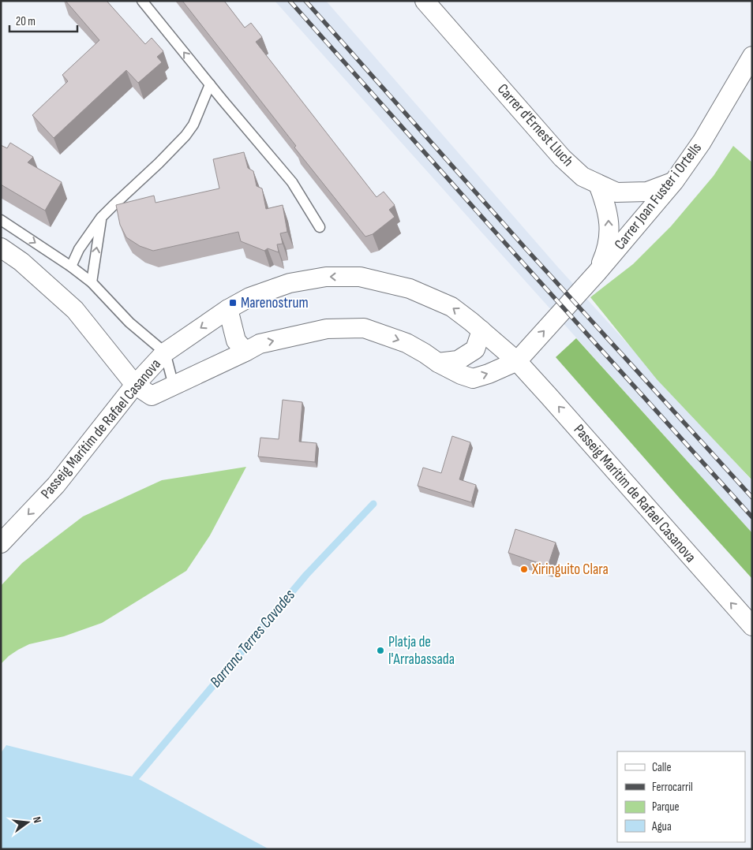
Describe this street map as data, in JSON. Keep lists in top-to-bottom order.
{
  "streets": {
    "street": ["Carrer d'Ernest Lluch", "Carrer Joan Fuster i Ortells", "Passeig Marítim de Rafael Casanova"]
  },
  "crossings": [
    ["Carrer d'Ernest Lluch", "Carrer Joan Fuster i Ortells"],
    ["Carrer Joan Fuster i Ortells", "Passeig Marítim de Rafael Casanova"]
  ],
  "water": ["Barranc Terres Cavades"],
  "places": {
    "transit": ["Marenostrum"],
    "other": ["Xiringuito Clara", "Platja de l'Arrabassada"]
  },
  "legend": [
    "Calle",
    "Ferrocarril",
    "Parque",
    "Agua"
  ],
  "scale_bar": "20 m",
  "north": "right"
}
